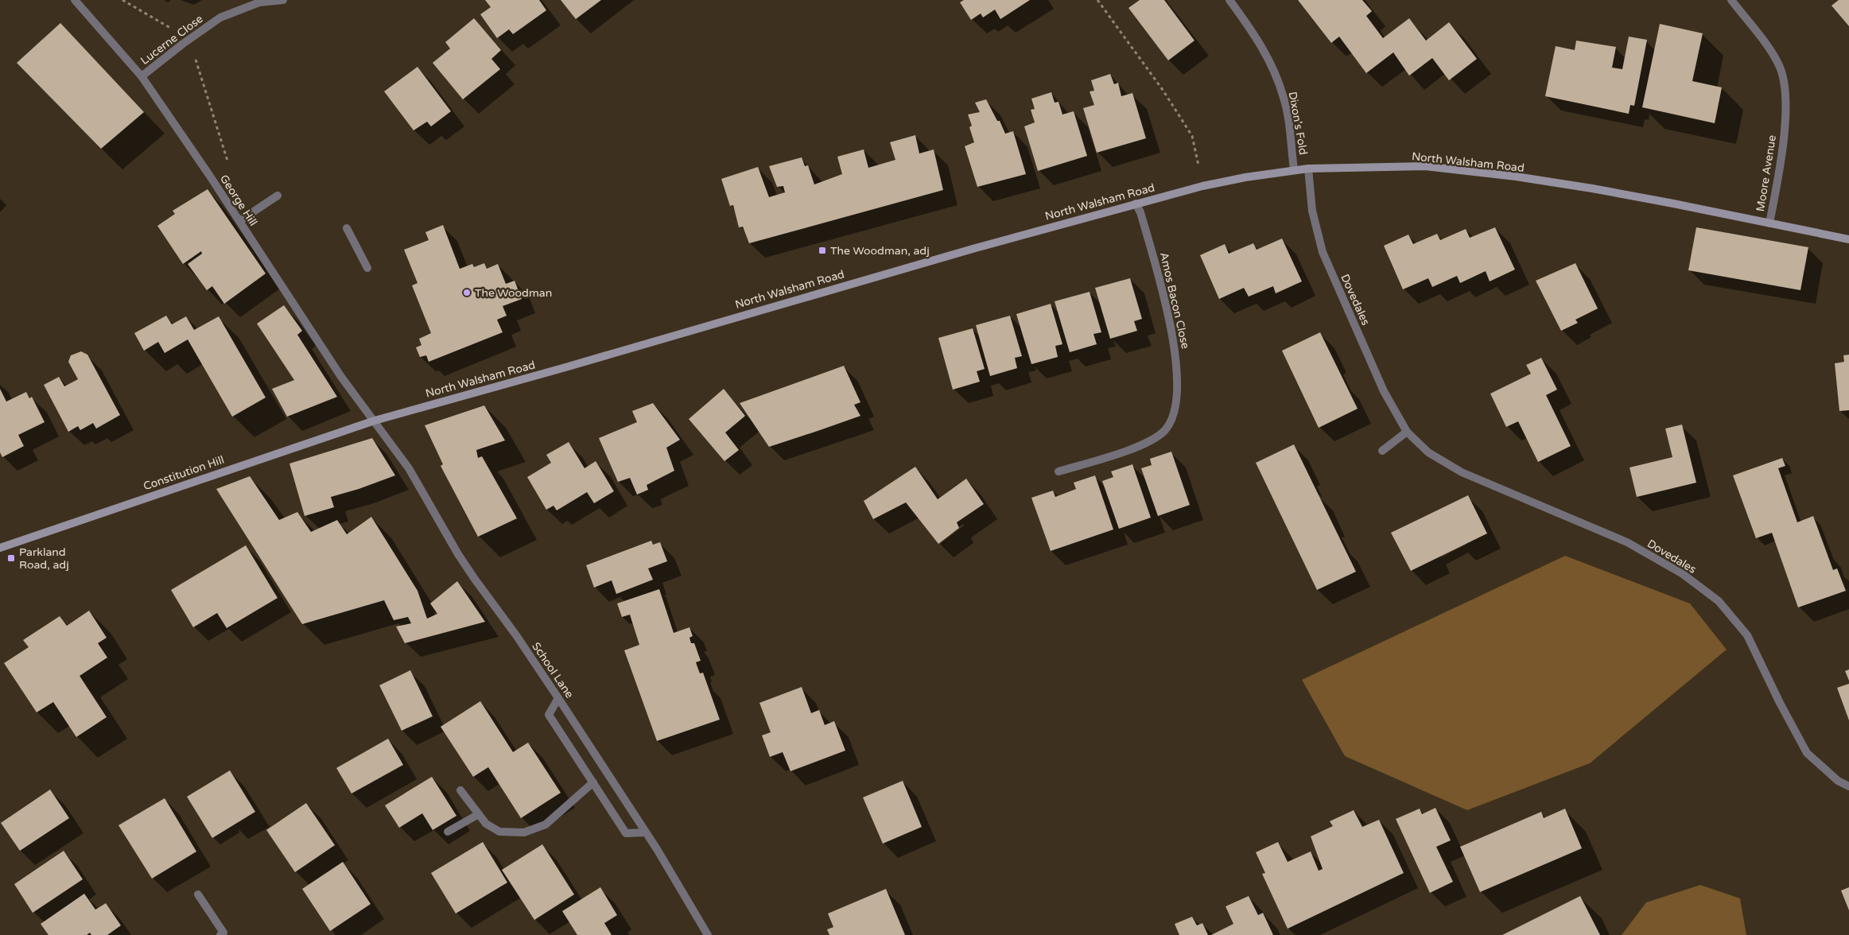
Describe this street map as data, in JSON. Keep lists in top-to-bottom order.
{
  "streets": {
    "main road": ["North Walsham Road", "Constitution Hill"],
    "street": [
      "Lucerne Close",
      "Dixon's Fold",
      "Moore Avenue",
      "George Hill",
      "Dovedales",
      "Amos Bacon Close",
      "School Lane"
    ]
  },
  "crossings": [
    ["Lucerne Close", "George Hill"],
    ["Dixon's Fold", "North Walsham Road"],
    ["North Walsham Road", "Moore Avenue"],
    ["North Walsham Road", "George Hill"],
    ["North Walsham Road", "Dovedales"],
    ["North Walsham Road", "Amos Bacon Close"],
    ["North Walsham Road", "Constitution Hill"],
    ["North Walsham Road", "School Lane"],
    ["George Hill", "Constitution Hill"],
    ["George Hill", "School Lane"],
    ["Constitution Hill", "School Lane"]
  ],
  "places": {
    "transit": ["The Woodman, adj", "Parkland Road, adj"],
    "other": ["The Woodman"]
  }
}
